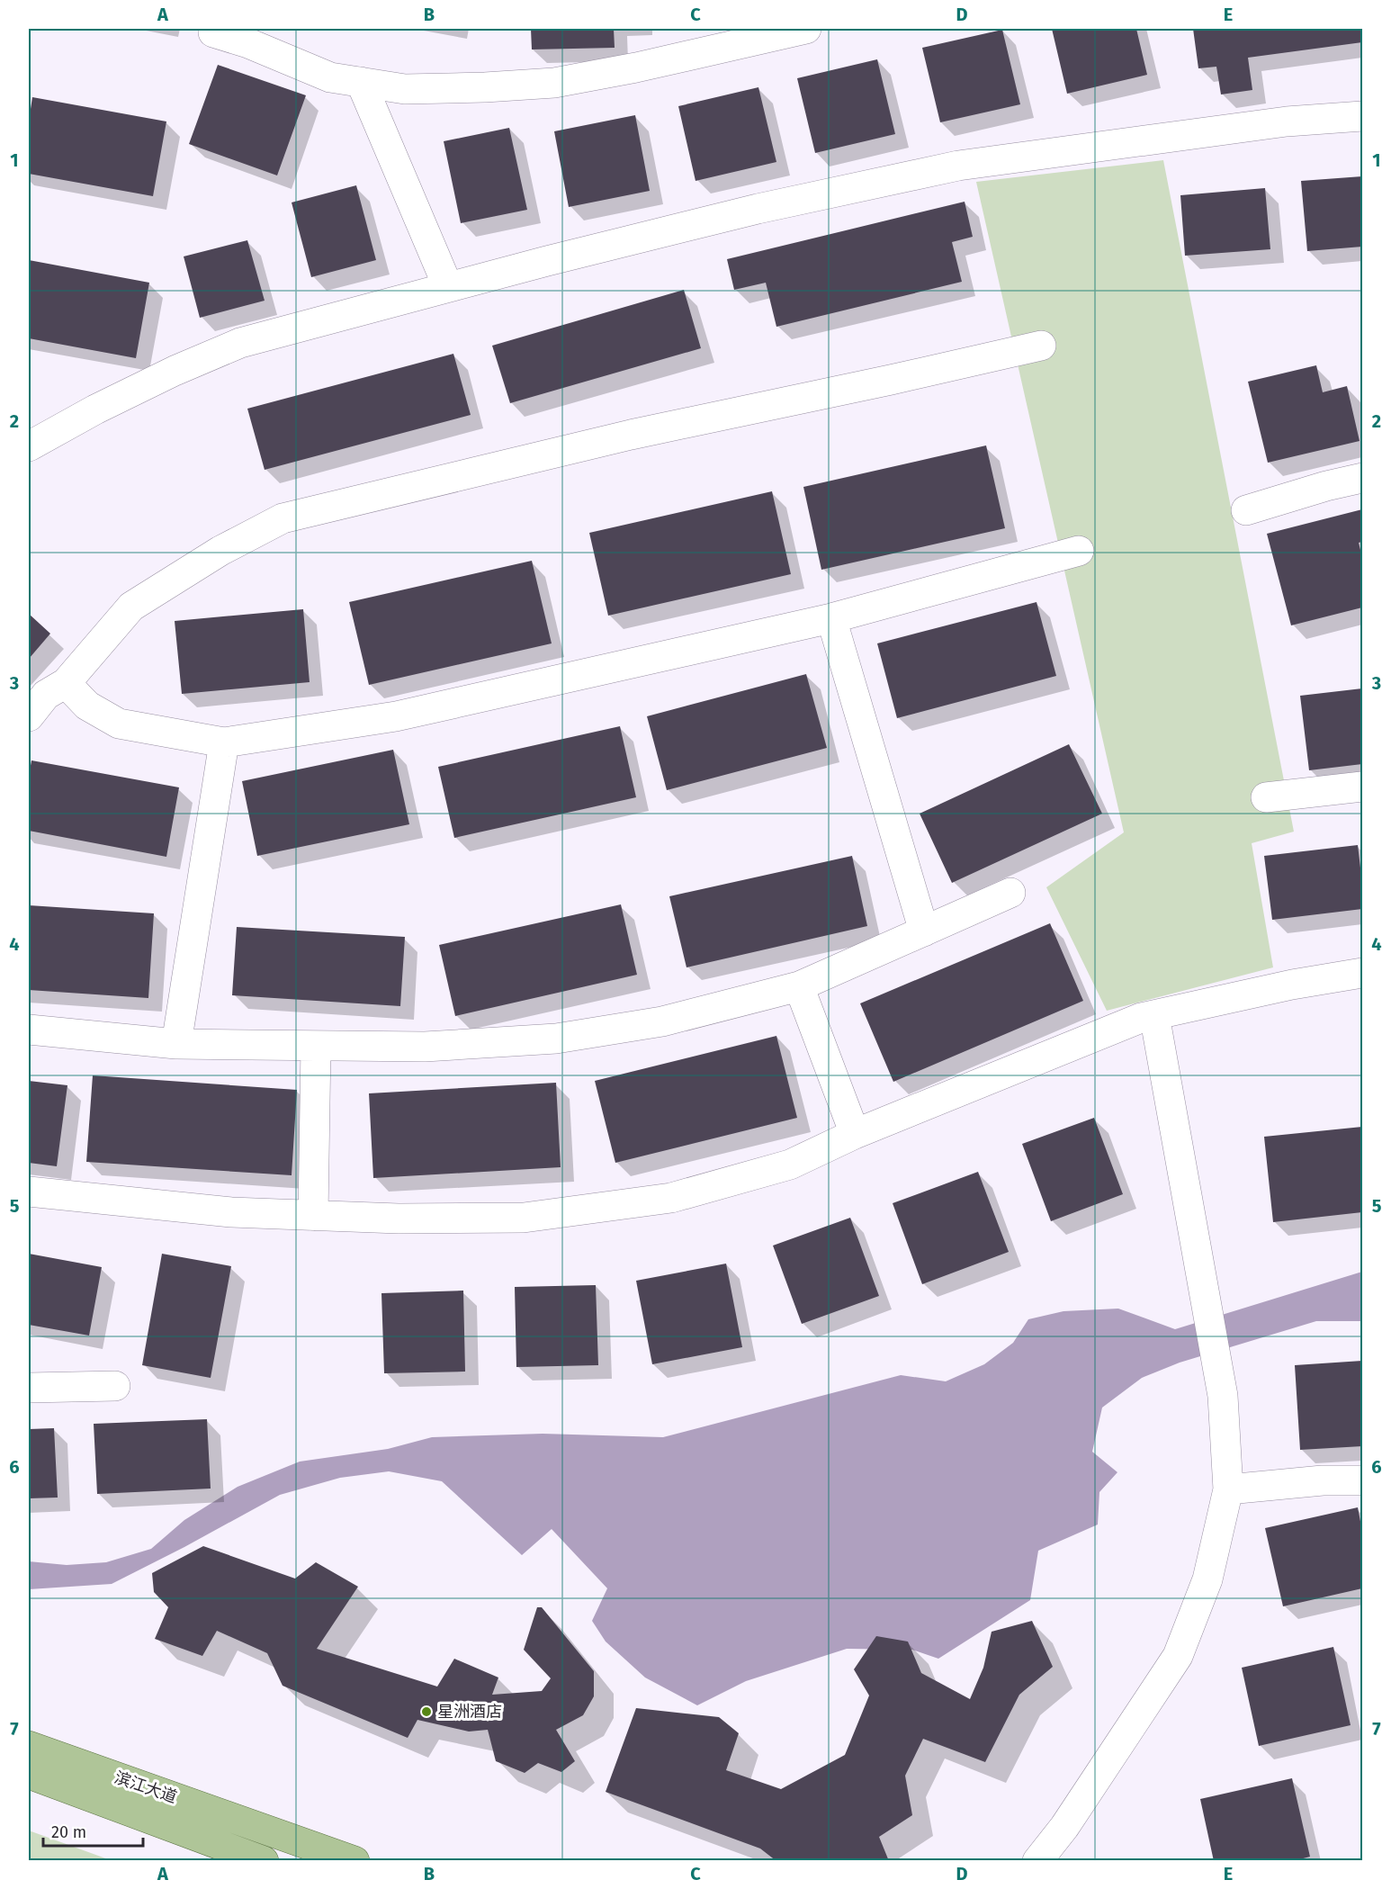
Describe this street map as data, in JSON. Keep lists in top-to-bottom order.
{
  "streets": {
    "main road": ["滨江大道"]
  },
  "places": ["星洲酒店"],
  "scale_bar": "20 m",
  "grid": {
    "columns": [
      "A",
      "B",
      "C",
      "D",
      "E"
    ],
    "rows": [
      "1",
      "2",
      "3",
      "4",
      "5",
      "6",
      "7"
    ]
  }
}
